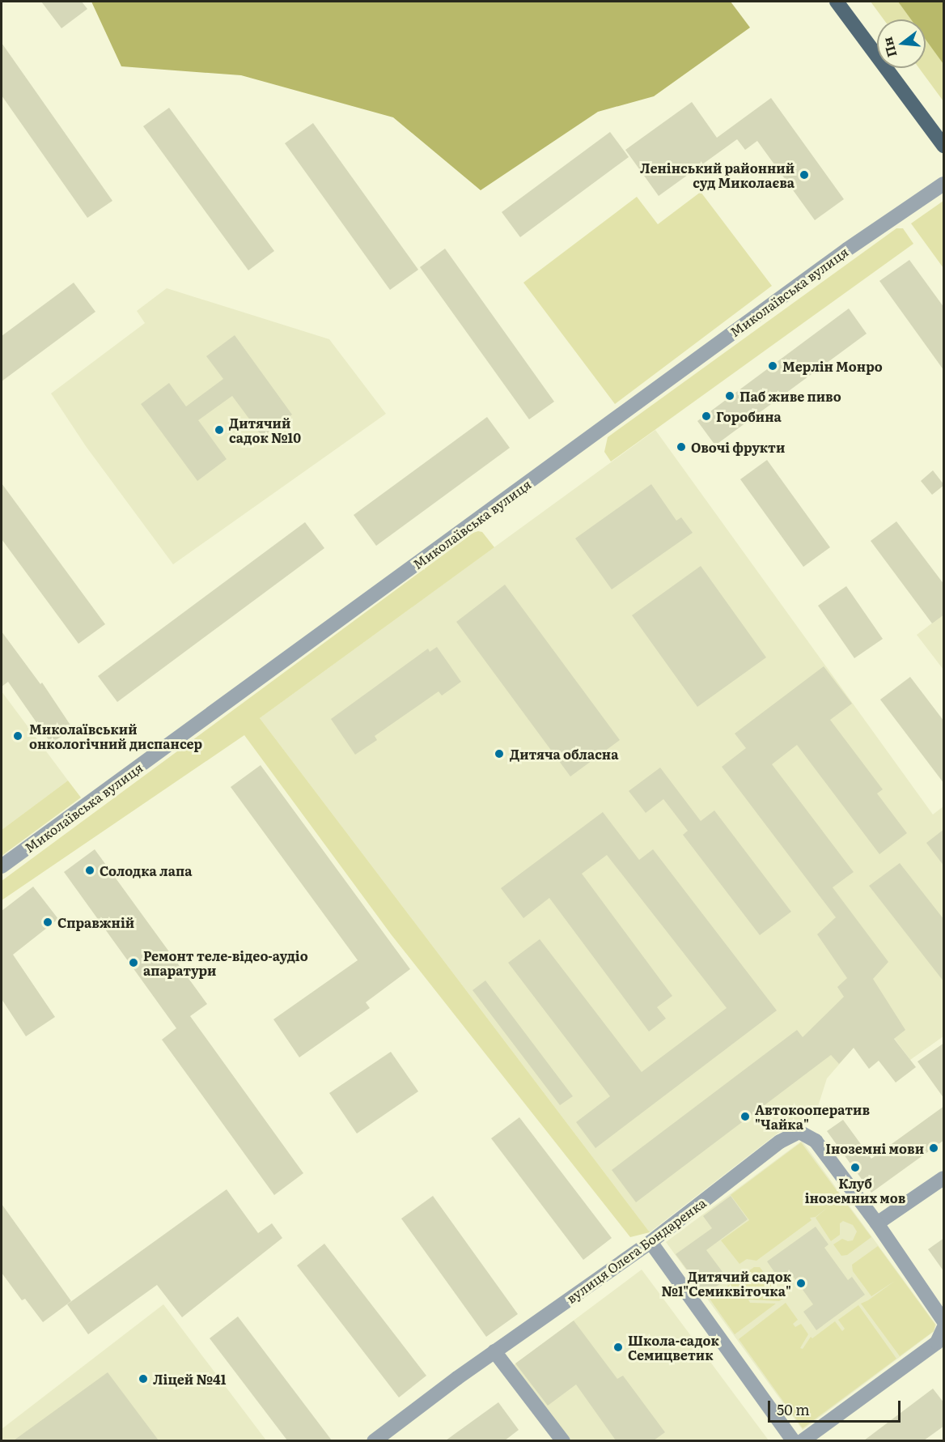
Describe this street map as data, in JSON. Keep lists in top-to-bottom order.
{
  "streets": {
    "street": ["Миколаївська вулиця", "вулиця Олега Бондаренка"]
  },
  "places": [
    "Ленінський районний суд Миколаєва",
    "Мерлін Монро",
    "Паб живе пиво",
    "Горобина",
    "Дитячий садок №10",
    "Овочі фрукти",
    "Миколаївський онкологічний диспансер",
    "Дитяча обласна",
    "Солодка лапа",
    "Справжній",
    "Ремонт теле-відео-аудіо апаратури",
    "Автокооператив \"Чайка\"",
    "Іноземні мови",
    "Клуб іноземних мов",
    "Дитячий садок №1\"Семиквіточка\"",
    "Школа-садок Семицветик",
    "Ліцей №41"
  ],
  "scale_bar": "50 m",
  "north": "left"
}
